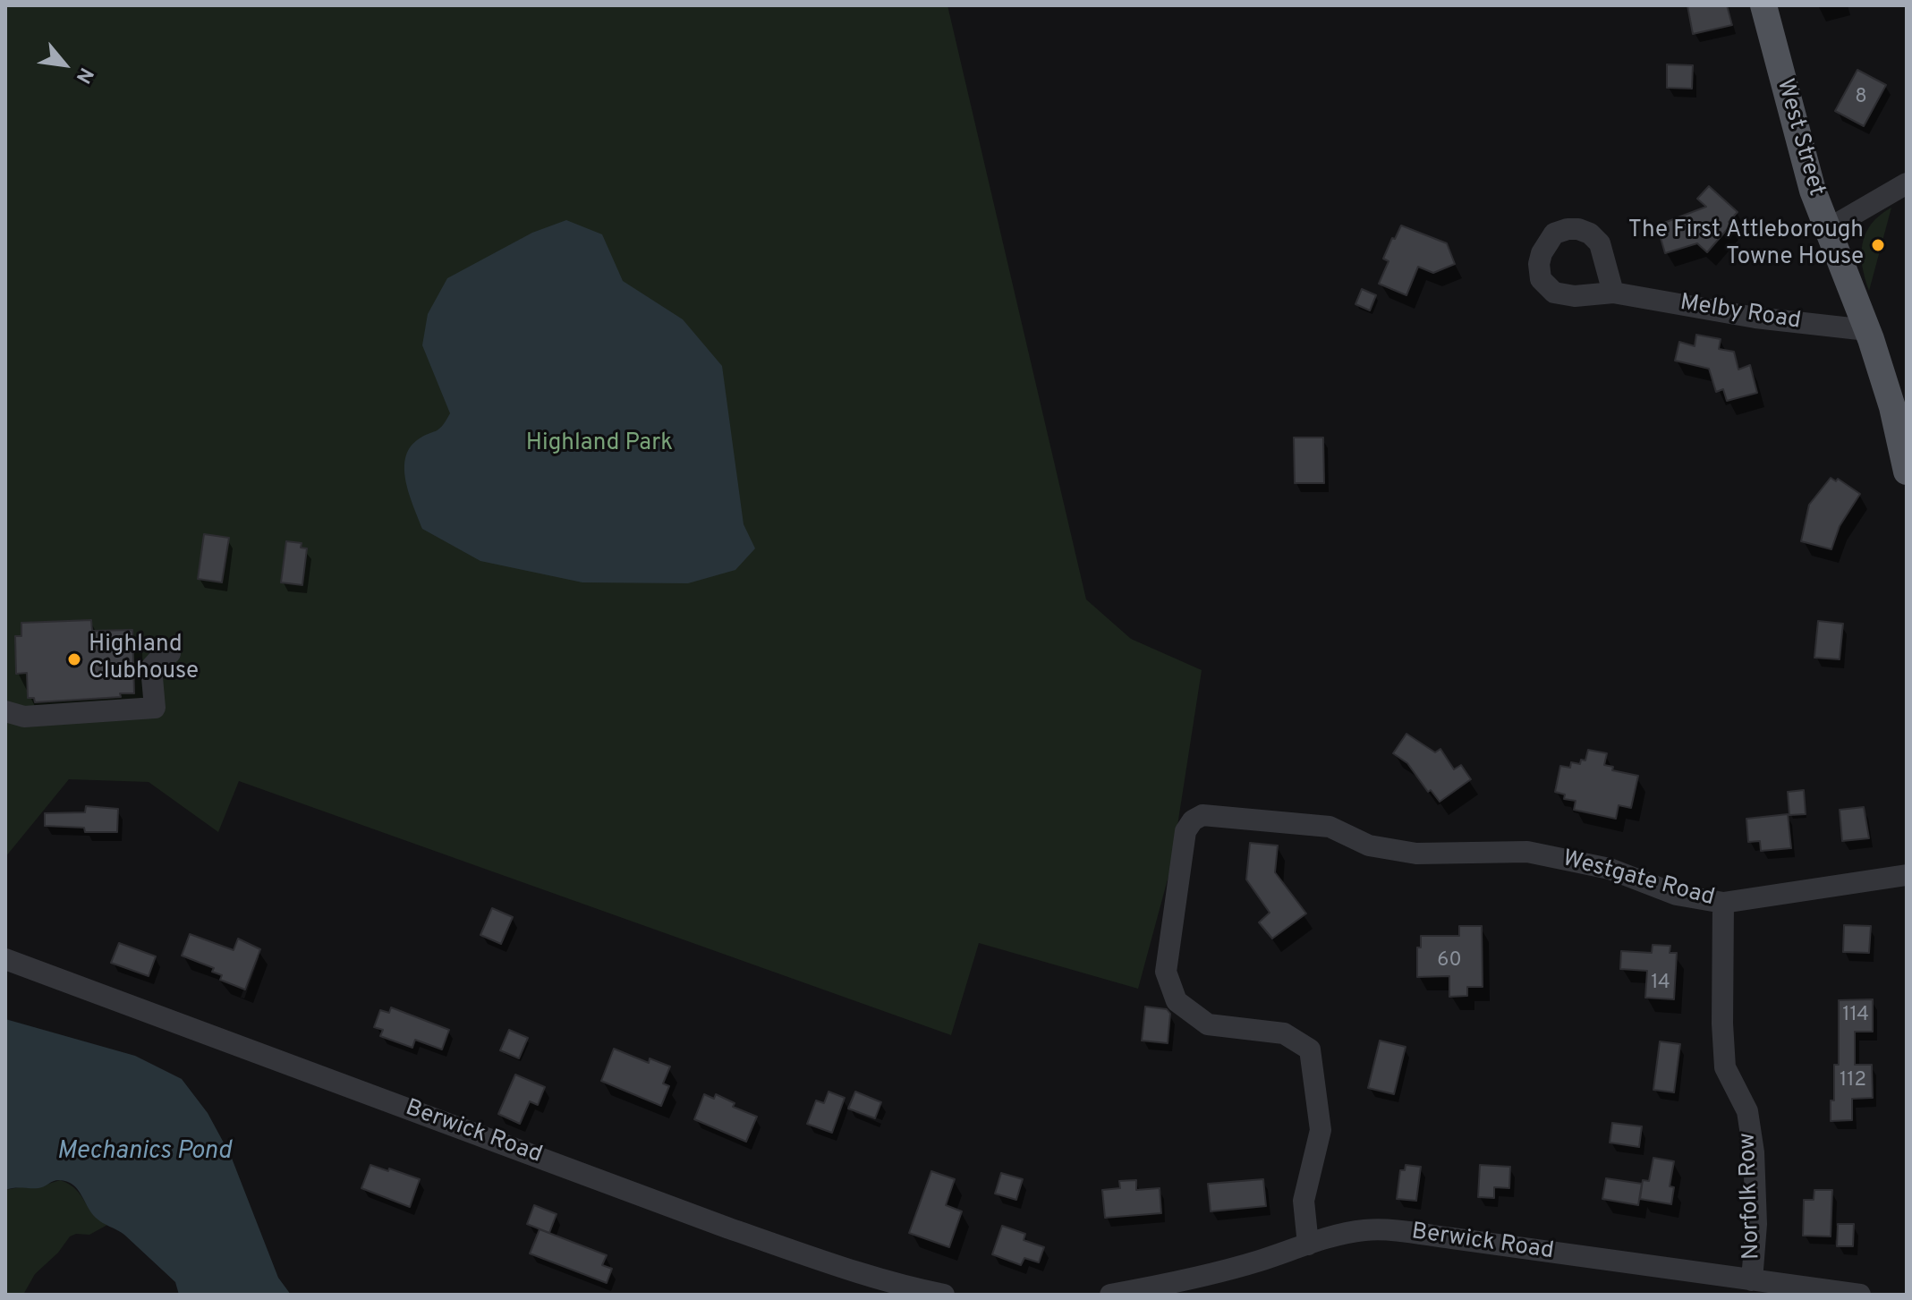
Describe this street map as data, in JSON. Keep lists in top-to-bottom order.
{
  "streets": {
    "main road": ["West Street"],
    "street": [
      "Melby Road",
      "Westgate Road",
      "Berwick Road",
      "Norfolk Row"
    ]
  },
  "crossings": [
    ["West Street", "Melby Road"],
    ["Westgate Road", "Berwick Road"],
    ["Westgate Road", "Norfolk Row"],
    ["Berwick Road", "Norfolk Row"]
  ],
  "water": ["Mechanics Pond"],
  "parks": ["Highland Park"],
  "places": ["The First Attleborough Towne House", "Highland Clubhouse"],
  "house_numbers": [
    "8",
    "60",
    "14",
    "114",
    "112"
  ],
  "north": "bottom right"
}
